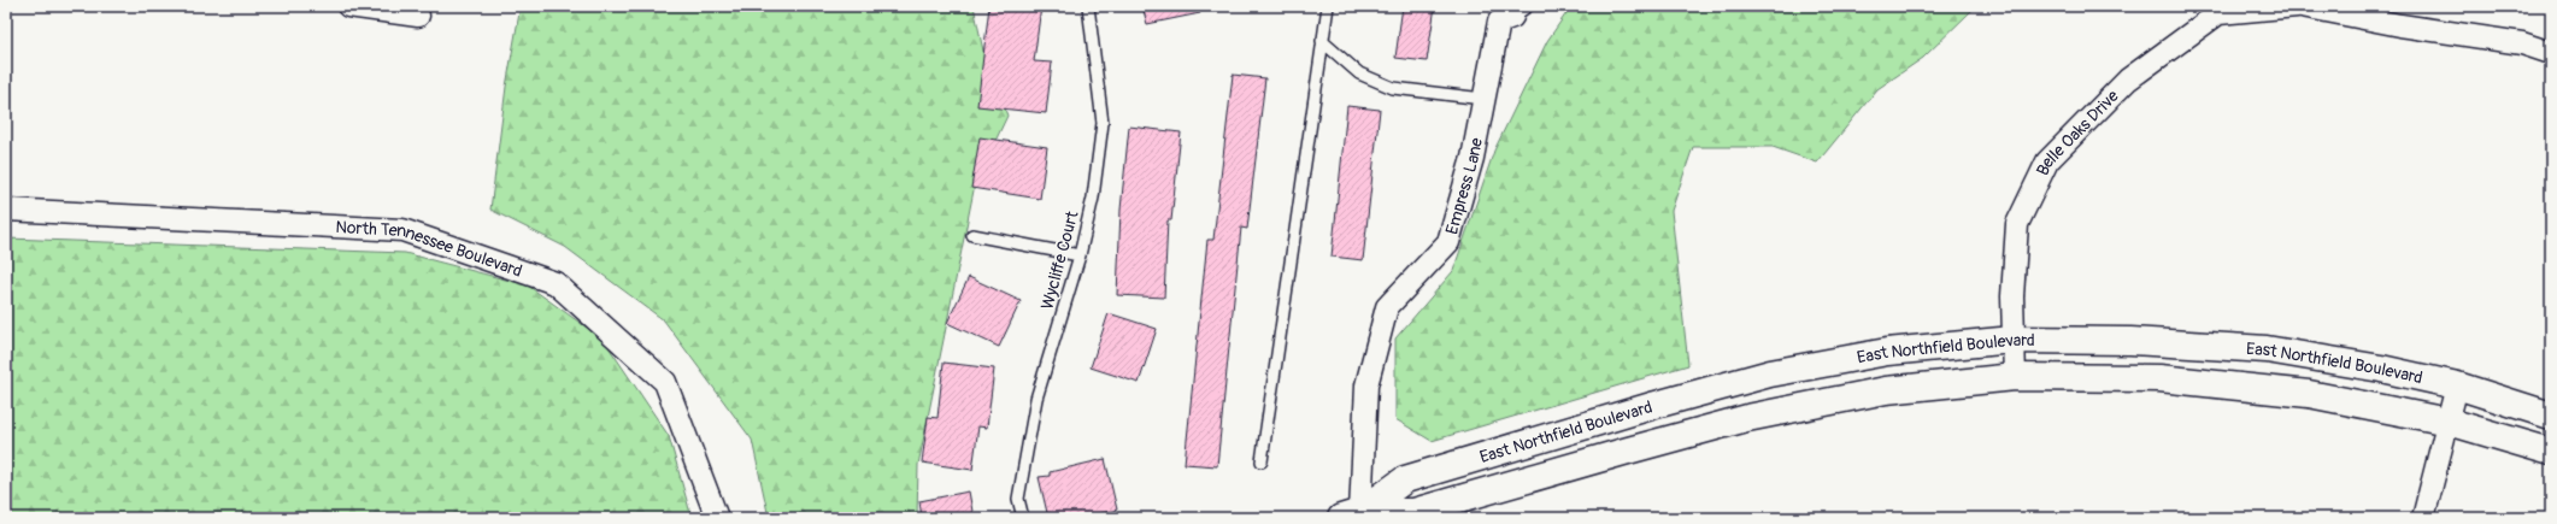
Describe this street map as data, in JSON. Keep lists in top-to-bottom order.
{
  "streets": {
    "main road": ["East Northfield Boulevard"],
    "street": ["Belle Oaks Drive", "Empress Lane", "North Tennessee Boulevard"],
    "lane": ["Wycliffe Court"]
  },
  "crossings": [
    ["Belle Oaks Drive", "East Northfield Boulevard"],
    ["Empress Lane", "East Northfield Boulevard"]
  ]
}
